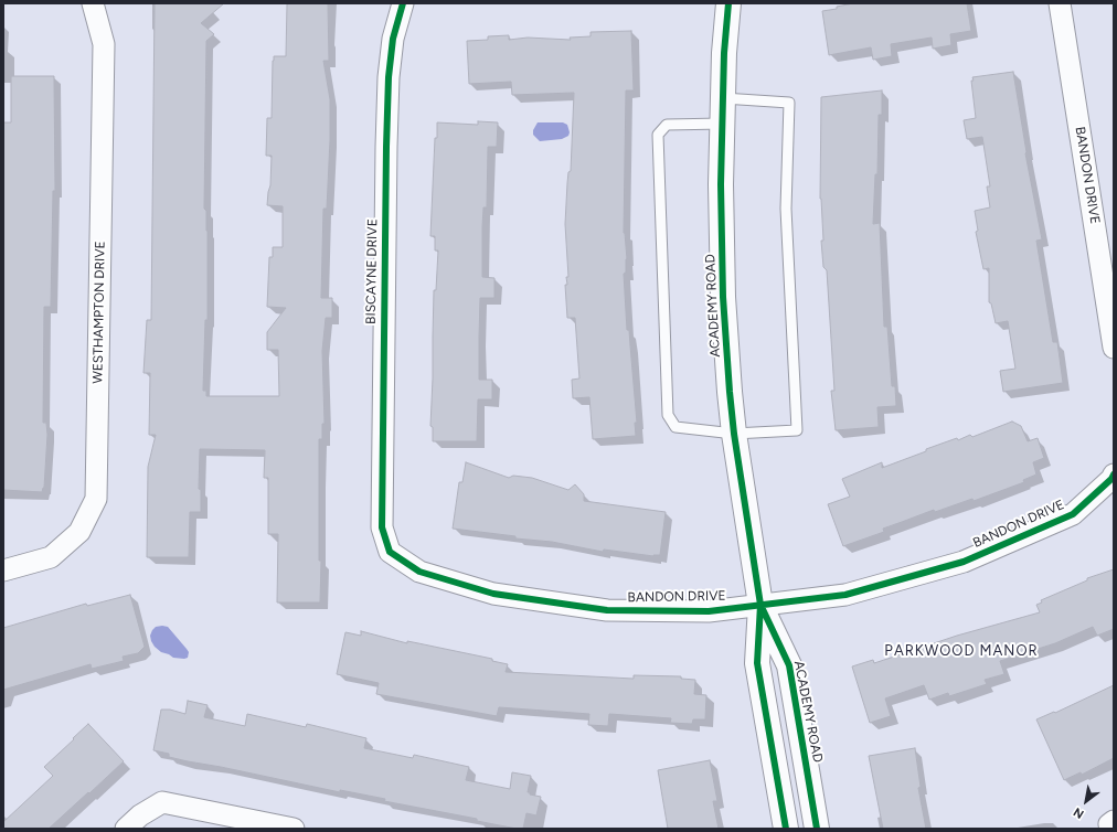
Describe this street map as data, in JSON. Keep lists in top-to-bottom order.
{
  "streets": {
    "main road": ["ACADEMY ROAD"],
    "street": ["BANDON DRIVE", "BISCAYNE DRIVE", "WESTHAMPTON DRIVE"]
  },
  "crossings": [
    ["BANDON DRIVE", "BISCAYNE DRIVE"],
    ["BANDON DRIVE", "ACADEMY ROAD"]
  ],
  "districts": ["PARKWOOD MANOR"],
  "north": "bottom left"
}
